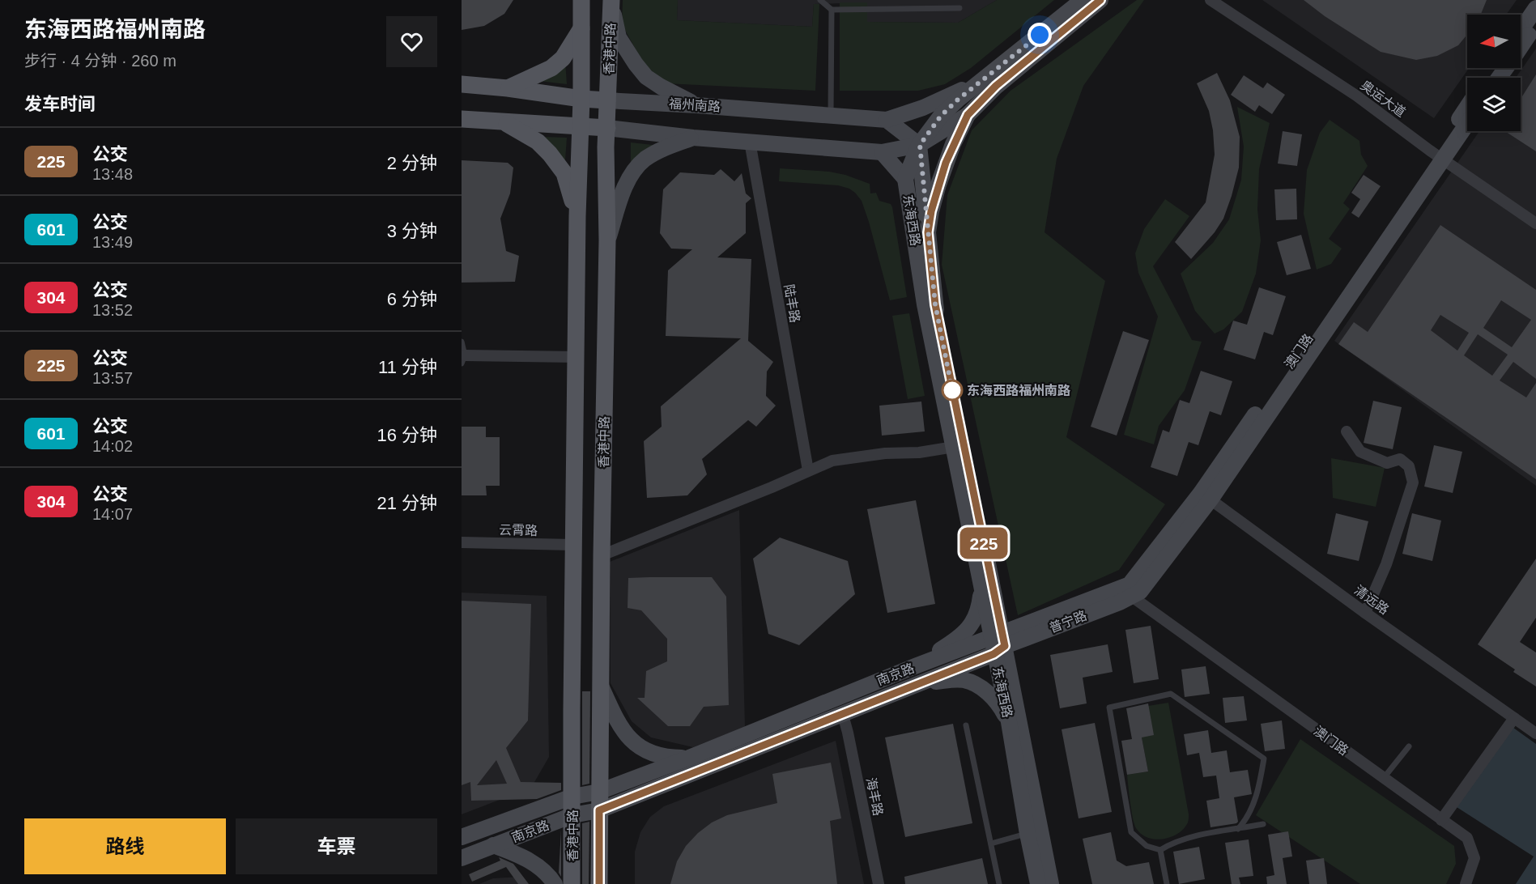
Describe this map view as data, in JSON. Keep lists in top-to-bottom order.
{
  "streets": {
    "main road": [
      "香港中路",
      "福州南路",
      "东海西路",
      "澳门路",
      "普宁路",
      "南京路"
    ],
    "street": [
      "奥运大道",
      "陆丰路",
      "云霄路",
      "清远路",
      "海丰路"
    ]
  },
  "crossings": [
    ["香港中路", "福州南路"],
    ["香港中路", "云霄路"],
    ["香港中路", "南京路"],
    ["奥运大道", "澳门路"],
    ["东海西路", "普宁路"],
    ["东海西路", "南京路"],
    ["澳门路", "清远路"],
    ["澳门路", "普宁路"],
    ["普宁路", "南京路"],
    ["南京路", "海丰路"]
  ],
  "places": ["东海西路福州南路"],
  "lines": ["bus line 225"],
  "north": "left",
  "page": {
    "heading": [
      ["东海西路福州南路", "步行 · 4 分钟 · 260 m"],
      "发车时间"
    ],
    "on_map": "225",
    "list": [
      {
        "mark": "225",
        "name": "公交",
        "note": "13:48",
        "value": "2 分钟"
      },
      {
        "mark": "601",
        "name": "公交",
        "note": "13:49",
        "value": "3 分钟"
      },
      {
        "mark": "304",
        "name": "公交",
        "note": "13:52",
        "value": "6 分钟"
      },
      {
        "mark": "225",
        "name": "公交",
        "note": "13:57",
        "value": "11 分钟"
      },
      {
        "mark": "601",
        "name": "公交",
        "note": "14:02",
        "value": "16 分钟"
      },
      {
        "mark": "304",
        "name": "公交",
        "note": "14:07",
        "value": "21 分钟"
      }
    ],
    "buttons": ["路线", "车票"]
  }
}
